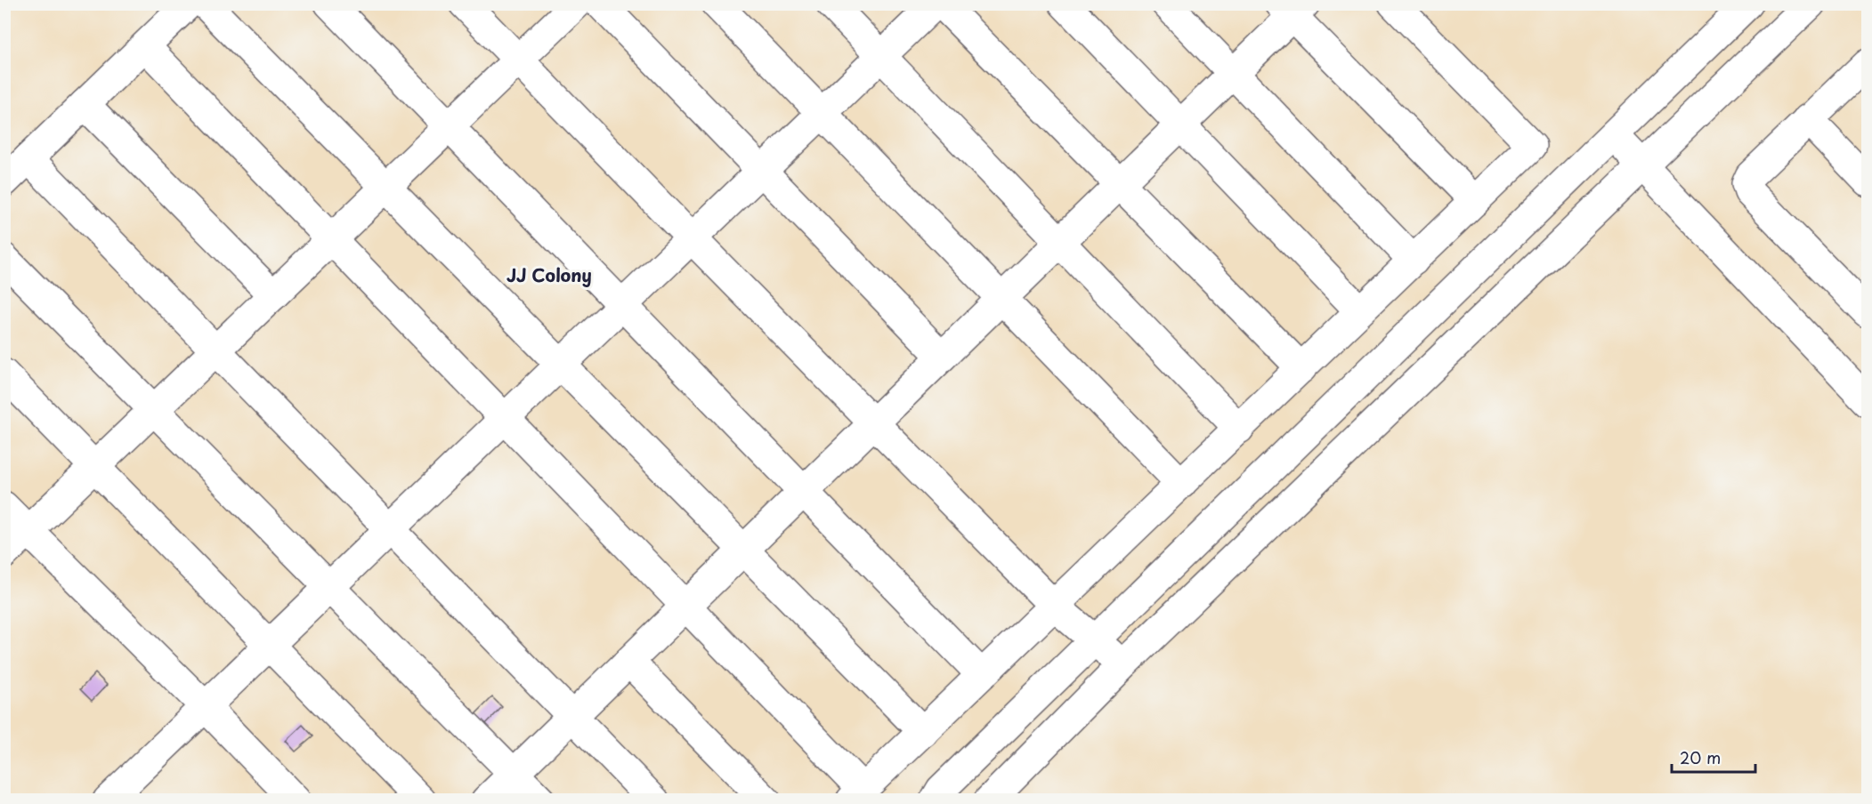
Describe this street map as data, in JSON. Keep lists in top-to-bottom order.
{
  "districts": ["JJ Colony"],
  "scale_bar": "20 m"
}
